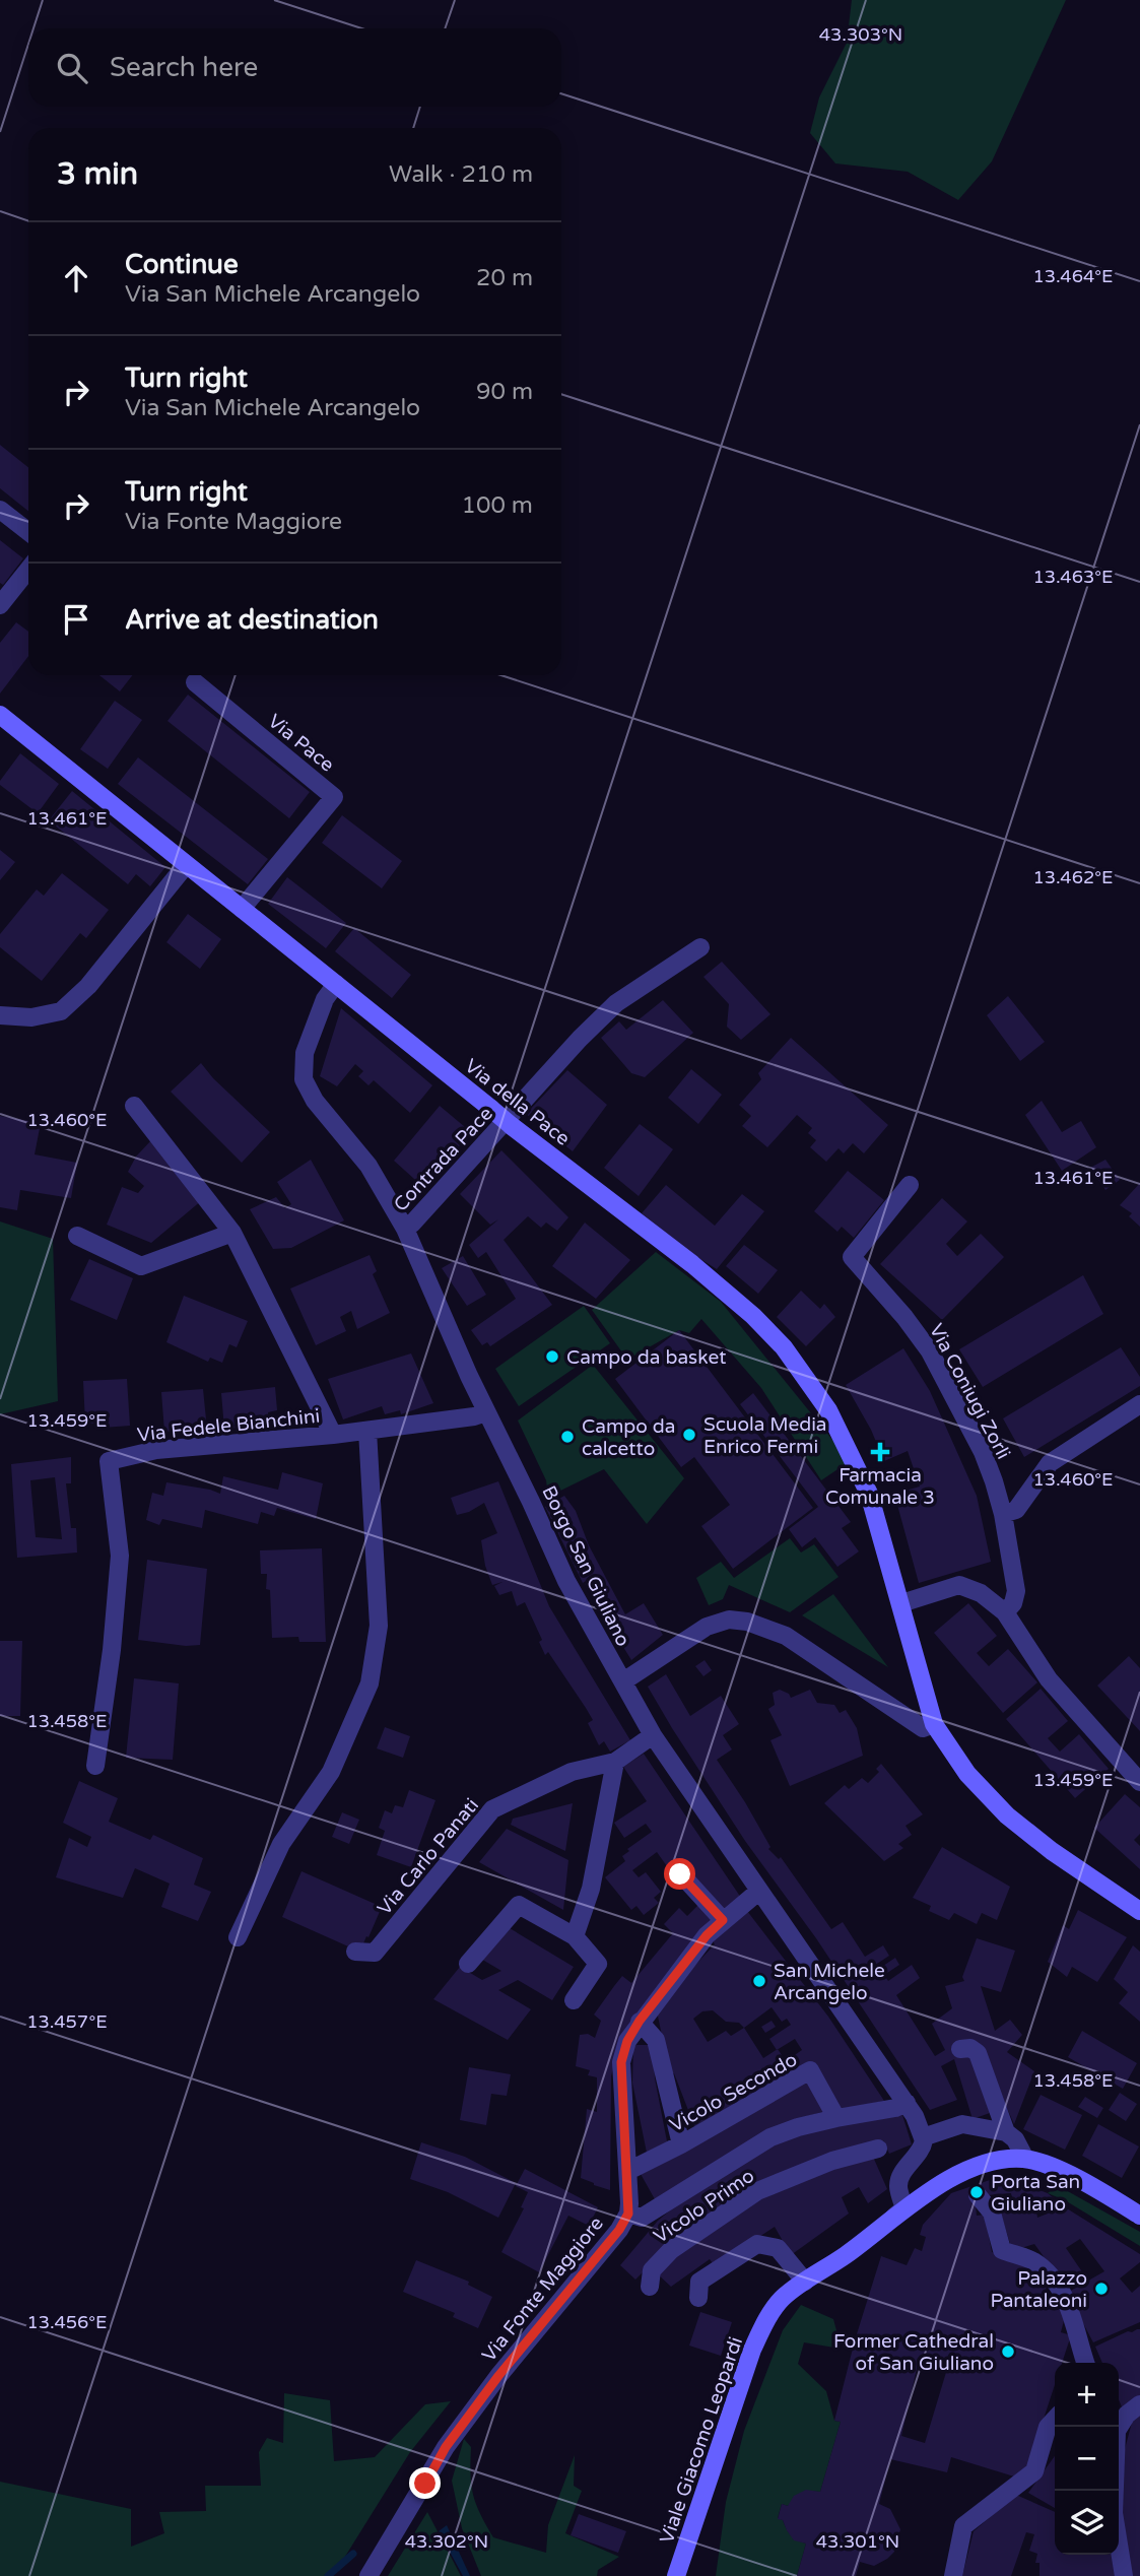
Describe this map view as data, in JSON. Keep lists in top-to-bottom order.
{
  "streets": {
    "main road": ["Via della Pace", "Viale Giacomo Leopardi"],
    "street": [
      "Via Pace",
      "Contrada Pace",
      "Via Coniugi Zorli",
      "Via Fedele Bianchini",
      "Borgo San Giuliano",
      "Via Carlo Panati",
      "Vicolo Secondo",
      "Vicolo Primo",
      "Via Fonte Maggiore"
    ]
  },
  "crossings": [
    ["Via Pace", "Via della Pace"],
    ["Via della Pace", "Borgo San Giuliano"],
    ["Contrada Pace", "Borgo San Giuliano"],
    ["Via Fedele Bianchini", "Borgo San Giuliano"],
    ["Borgo San Giuliano", "Via Carlo Panati"],
    ["Borgo San Giuliano", "Via Fonte Maggiore"],
    ["Vicolo Secondo", "Via Fonte Maggiore"]
  ],
  "places": {
    "other": [
      "Campo da basket",
      "Scuola Media Enrico Fermi",
      "Campo da calcetto",
      "San Michele Arcangelo",
      "Porta San Giuliano",
      "Palazzo Pantaleoni",
      "Former Cathedral of San Giuliano"
    ],
    "health": ["Farmacia Comunale 3"]
  },
  "page": {
    "search": "Search here",
    "heading": ["3 min", "Walk · 210 m"],
    "list": [
      ["Continue", "Via San Michele Arcangelo", "20 m"],
      ["Turn right", "Via San Michele Arcangelo", "90 m"],
      ["Turn right", "Via Fonte Maggiore", "100 m"],
      "Arrive at destination"
    ],
    "map_buttons": ["+", "−"]
  },
  "coordinates": [
    "43.303°N",
    "13.464°E",
    "13.463°E",
    "13.461°E",
    "13.462°E",
    "13.460°E",
    "13.459°E",
    "13.458°E",
    "13.457°E",
    "13.456°E",
    "43.302°N",
    "43.301°N"
  ]
}
